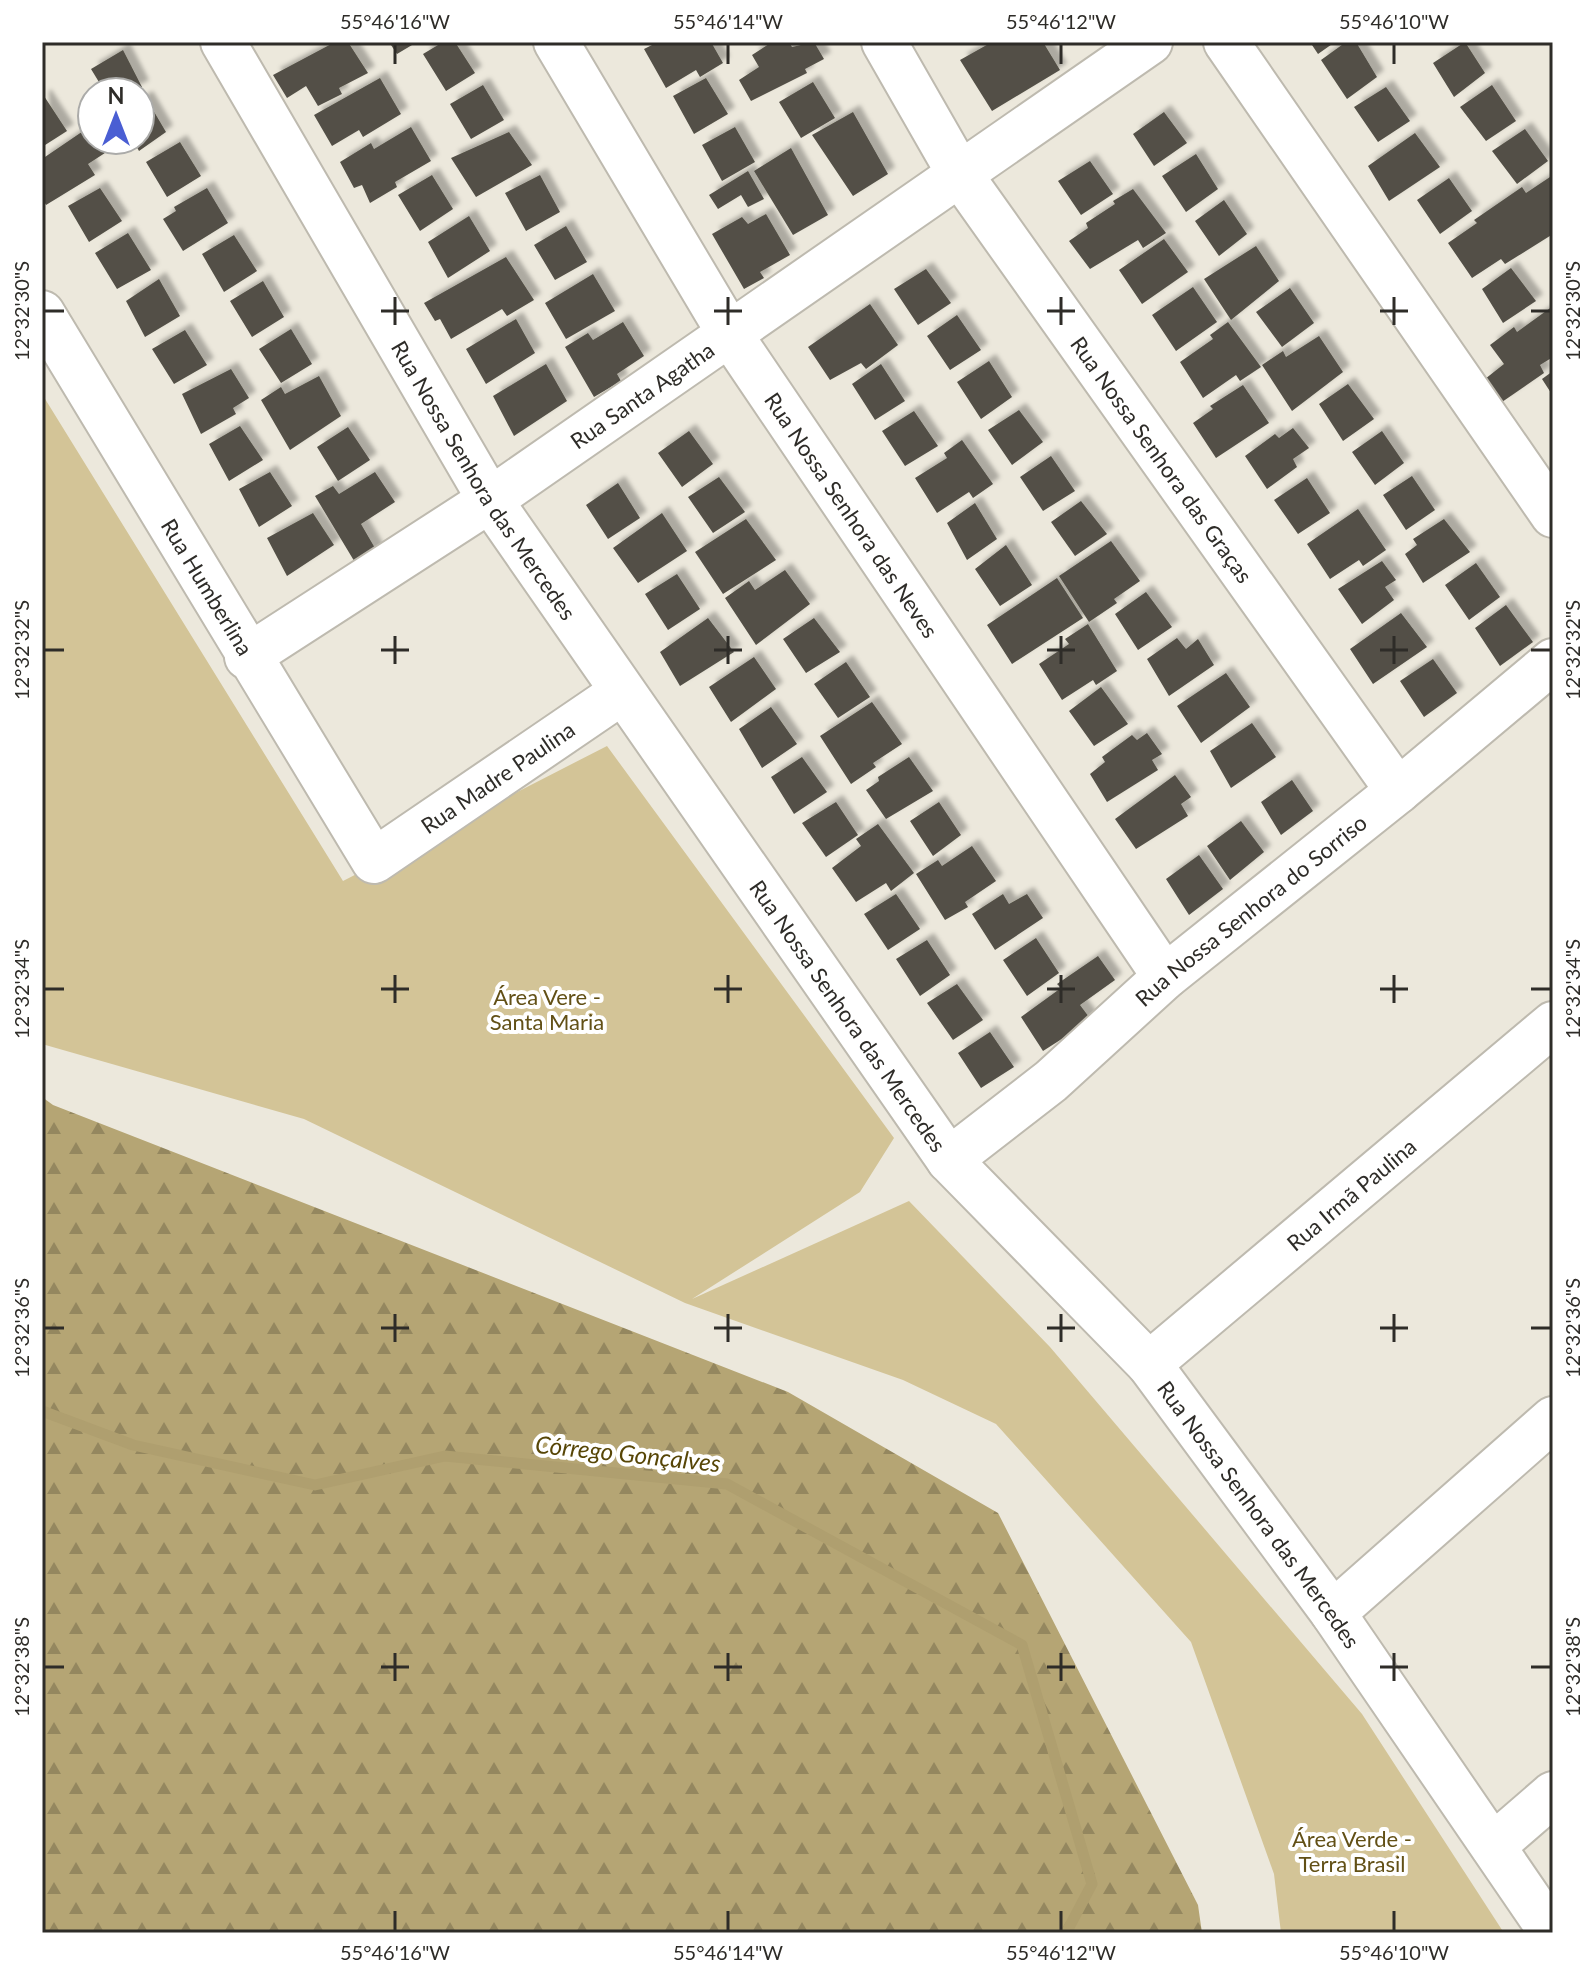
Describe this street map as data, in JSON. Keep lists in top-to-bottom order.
{
  "streets": {
    "street": [
      "Rua Santa Agatha",
      "Rua Nossa Senhora das Graças",
      "Rua Nossa Senhora das Mercedes",
      "Rua Nossa Senhora das Neves",
      "Rua Humberlina",
      "Rua Madre Paulina",
      "Rua Nossa Senhora do Sorriso",
      "Rua Irmã Paulina"
    ]
  },
  "crossings": [
    ["Rua Santa Agatha", "Rua Nossa Senhora das Graças"],
    ["Rua Santa Agatha", "Rua Nossa Senhora das Mercedes"],
    ["Rua Santa Agatha", "Rua Nossa Senhora das Neves"],
    ["Rua Santa Agatha", "Rua Humberlina"],
    ["Rua Nossa Senhora das Graças", "Rua Nossa Senhora do Sorriso"],
    ["Rua Nossa Senhora das Mercedes", "Rua Madre Paulina"],
    ["Rua Nossa Senhora das Mercedes", "Rua Nossa Senhora do Sorriso"],
    ["Rua Nossa Senhora das Mercedes", "Rua Irmã Paulina"],
    ["Rua Nossa Senhora das Neves", "Rua Nossa Senhora do Sorriso"],
    ["Rua Humberlina", "Rua Madre Paulina"]
  ],
  "water": ["Córrego Gonçalves"],
  "parks": ["Área Vere - Santa Maria", "Área Verde - Terra Brasil"],
  "north": "top",
  "coordinates": [
    "55°46'16\"W",
    "55°46'14\"W",
    "55°46'12\"W",
    "55°46'10\"W",
    "12°32'30\"S",
    "12°32'32\"S",
    "12°32'34\"S",
    "12°32'36\"S",
    "12°32'38\"S"
  ]
}
